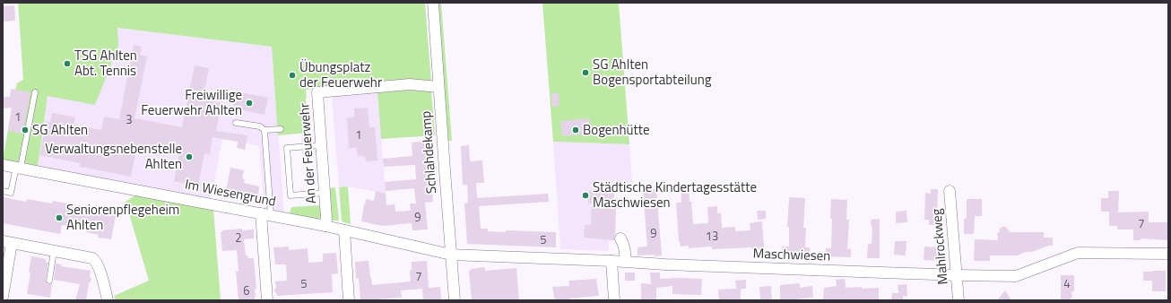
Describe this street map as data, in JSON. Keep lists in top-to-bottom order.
{
  "streets": {
    "street": [
      "Schlahdekamp",
      "An der Feuerwehr",
      "Im Wiesengrund",
      "Mahlrockweg",
      "Maschwiesen"
    ]
  },
  "crossings": [
    ["Schlahdekamp", "An der Feuerwehr"],
    ["Schlahdekamp", "Im Wiesengrund"],
    ["Schlahdekamp", "Maschwiesen"],
    ["An der Feuerwehr", "Im Wiesengrund"],
    ["Im Wiesengrund", "Maschwiesen"],
    ["Mahlrockweg", "Maschwiesen"]
  ],
  "places": [
    "TSG Ahlten Abt. Tennis",
    "SG Ahlten Bogensportabteilung",
    "Übungsplatz der Feuerwehr",
    "Freiwillige Feuerwehr Ahlten",
    "SG Ahlten",
    "Bogenhütte",
    "Verwaltungsnebenstelle Ahlten",
    "Städtische Kindertagesstätte Maschwiesen",
    "Seniorenpflegeheim Ahlten"
  ],
  "house_numbers": [
    "1",
    "3",
    "1",
    "9",
    "7",
    "9",
    "13",
    "2",
    "5",
    "7",
    "5",
    "4",
    "6"
  ]
}
